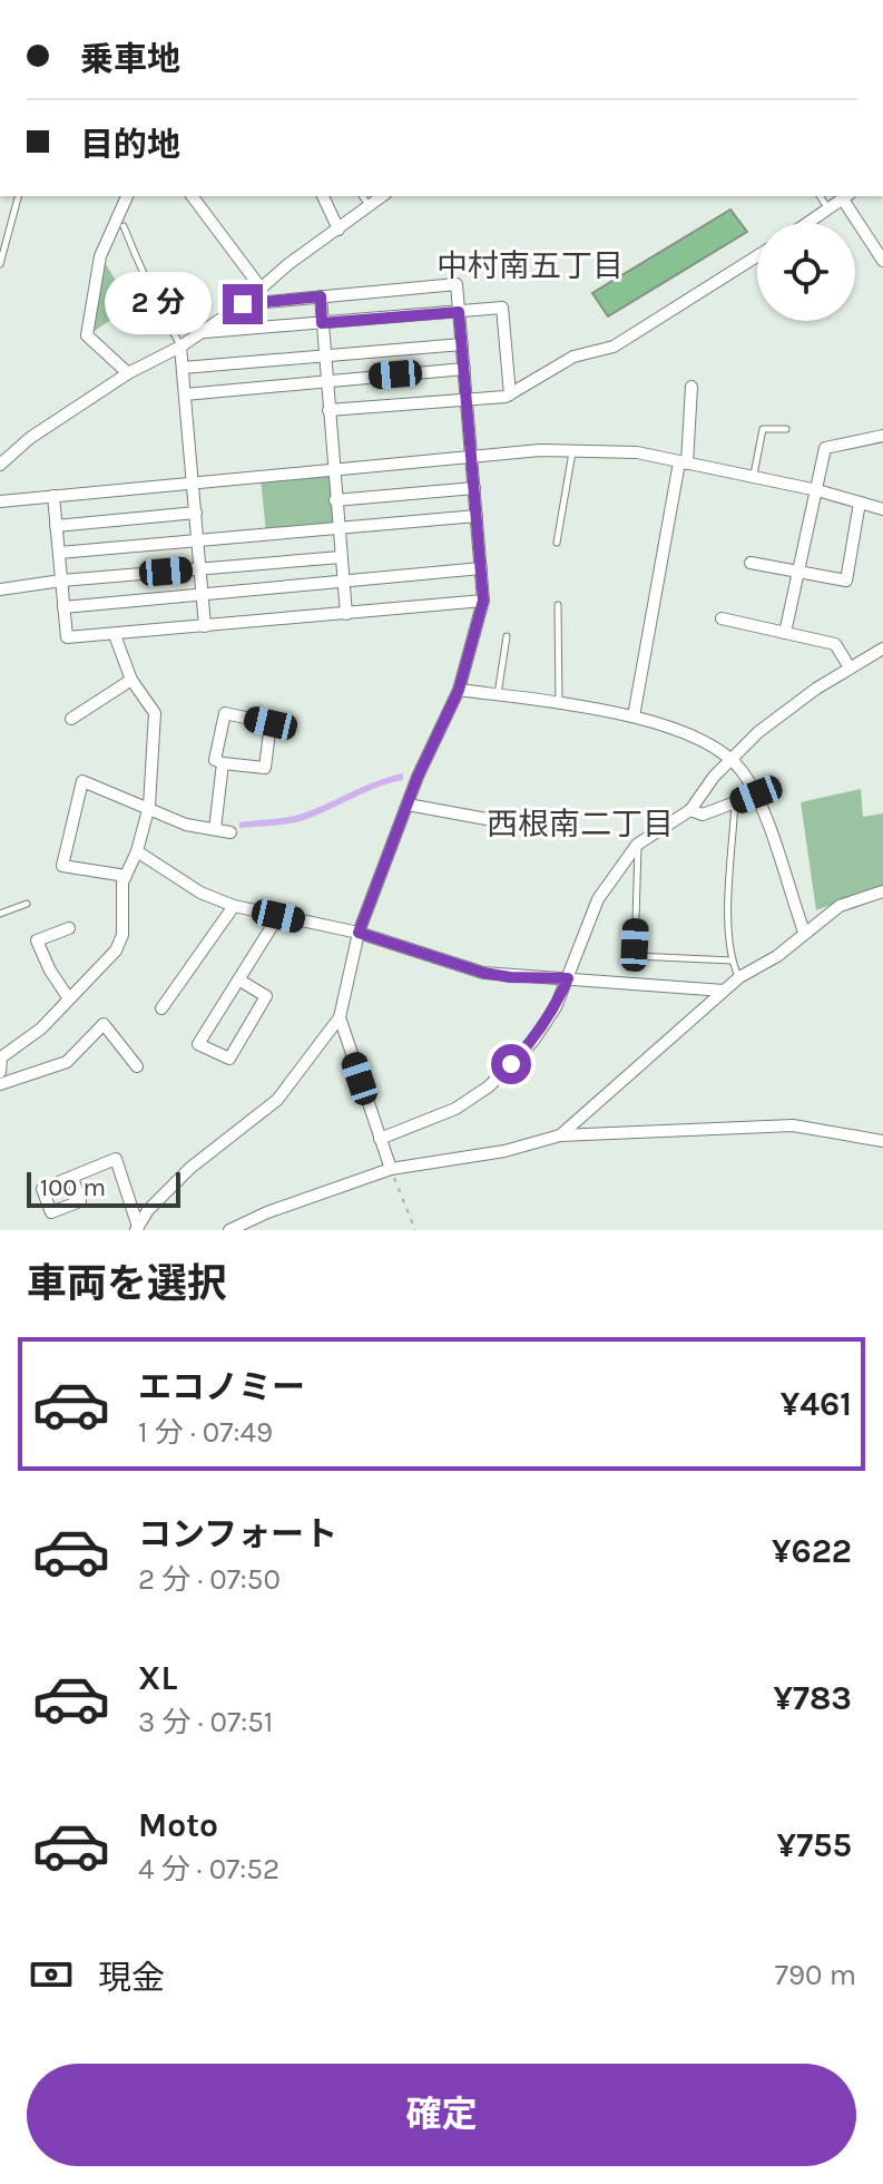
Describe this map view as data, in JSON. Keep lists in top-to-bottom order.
{
  "districts": ["中村南五丁目", "西根南二丁目"],
  "scale_bar": "100 m",
  "page": {
    "banner": ["乗車地", "目的地"],
    "bubble": "2 分",
    "scale": "100 m",
    "heading": "車両を選択",
    "list": [
      {
        "name": "エコノミー",
        "note": "1 分 · 07:49",
        "value": "¥461"
      },
      {
        "name": "コンフォート",
        "note": "2 分 · 07:50",
        "value": "¥622"
      },
      {
        "name": "XL",
        "note": "3 分 · 07:51",
        "value": "¥783"
      },
      {
        "name": "Moto",
        "note": "4 分 · 07:52",
        "value": "¥755"
      }
    ],
    "pay": ["現金", "790 m"],
    "buttons": "確定"
  }
}
